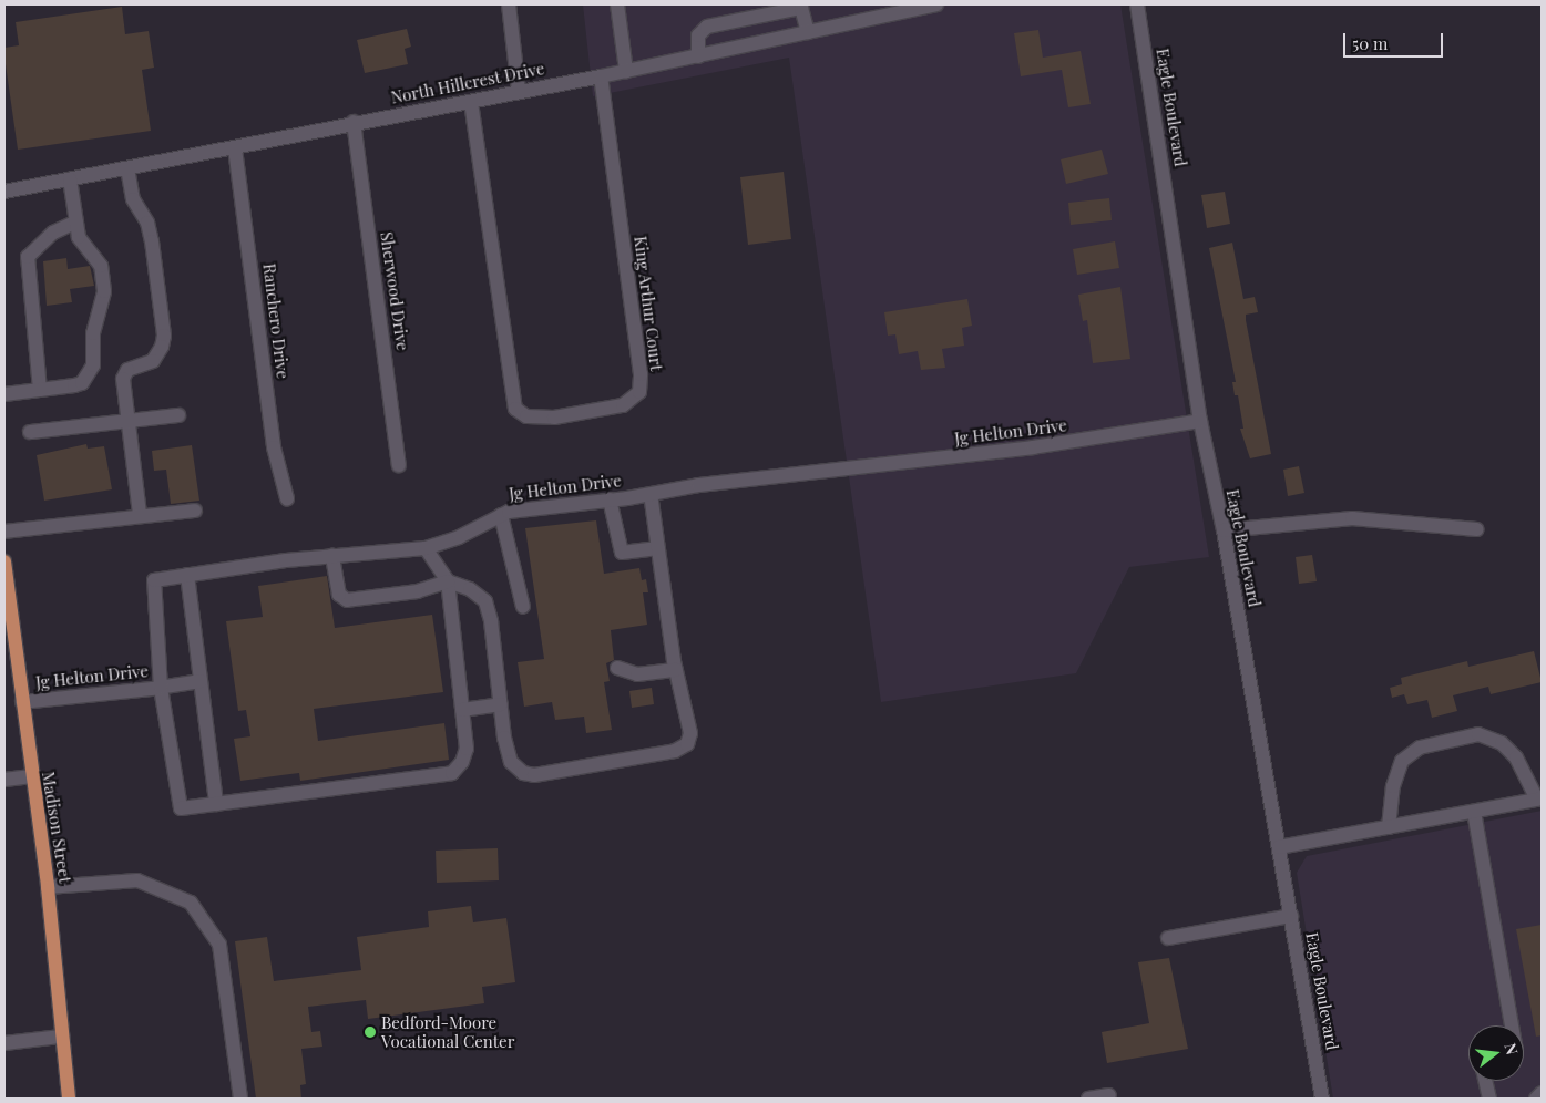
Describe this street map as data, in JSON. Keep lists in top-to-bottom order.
{
  "streets": {
    "main road": ["Madison Street"],
    "street": [
      "North Hillcrest Drive",
      "Eagle Boulevard",
      "Sherwood Drive",
      "King Arthur Court",
      "Ranchero Drive",
      "Jg Helton Drive"
    ]
  },
  "crossings": [
    ["North Hillcrest Drive", "Sherwood Drive"],
    ["North Hillcrest Drive", "King Arthur Court"],
    ["North Hillcrest Drive", "Ranchero Drive"],
    ["Eagle Boulevard", "Jg Helton Drive"],
    ["Jg Helton Drive", "Madison Street"]
  ],
  "places": ["Bedford-Moore Vocational Center"],
  "scale_bar": "50 m",
  "north": "right"
}
